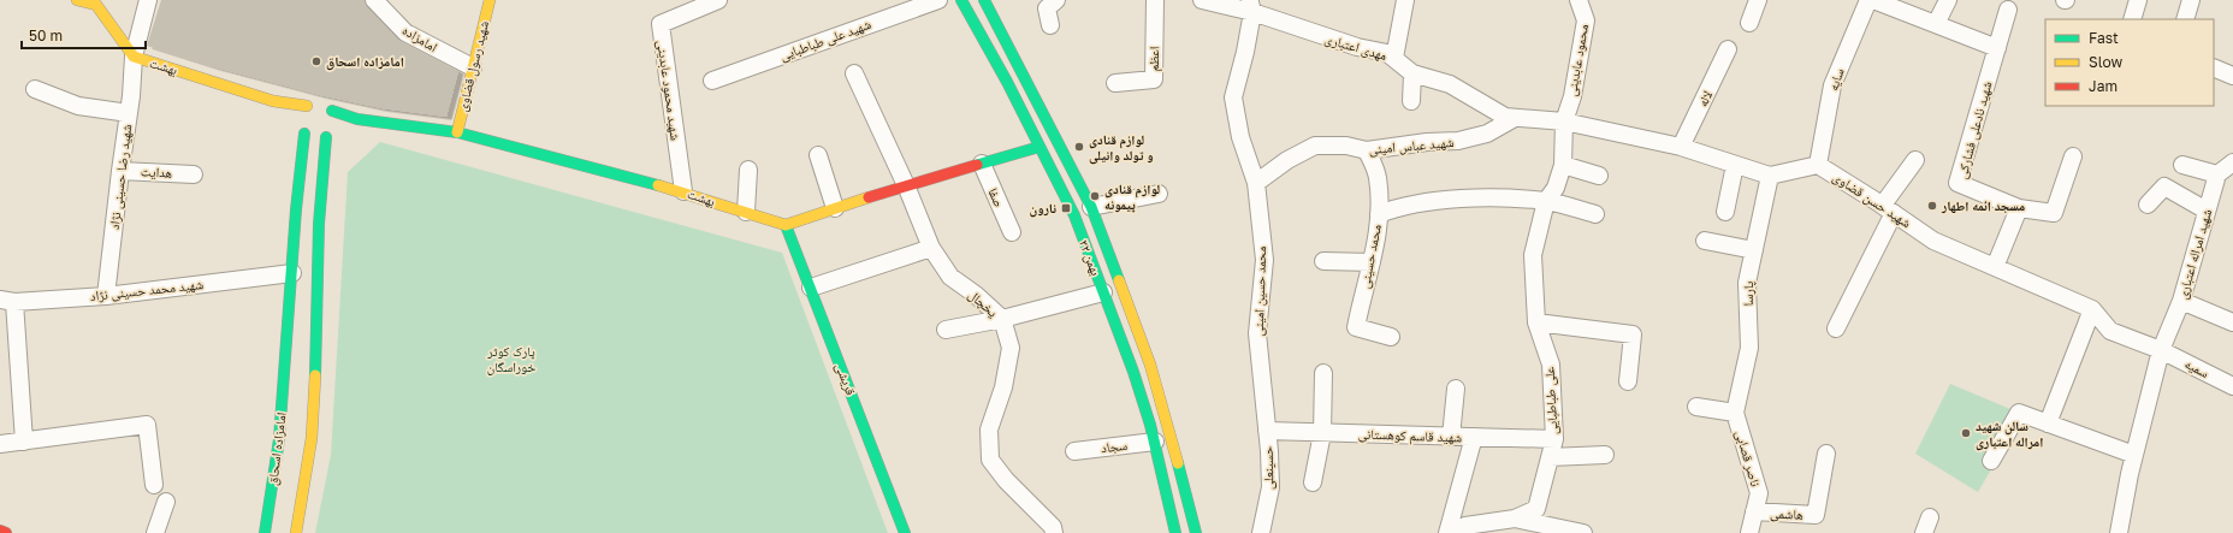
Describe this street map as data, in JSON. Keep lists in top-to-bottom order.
{
  "streets": {
    "street": [
      "امامزاده",
      "شهید علی طباطبایی",
      "مهدی اعتباری",
      "اعظم",
      "محمود عابدینی",
      "بهشت",
      "شهید رسول قضاوی",
      "سایه",
      "شهید محمود عابدینی",
      "لاله",
      "شهید نادعلی فشارکی",
      "شهید عباس امینی",
      "هدایت",
      "شهید رضا حسینی نژاد",
      "صفا",
      "شهید حسن قضاوی",
      "شهید امراله اعتباری",
      "محمد حسینی",
      "۲۲ بهمن",
      "شهید محمد حسینی نژاد",
      "محمد حسین امینی",
      "پارسا",
      "یخچال",
      "سمیه",
      "قریشی",
      "علی طباطبایی",
      "شهید قاسم کوهستانی",
      "سجاد",
      "امامزاده اسحاق",
      "ناصر قصابی",
      "حسینعلی",
      "هاشمی"
    ]
  },
  "crossings": [
    ["امامزاده", "شهید رسول قضاوی"],
    ["مهدی اعتباری", "محمود عابدینی"],
    ["مهدی اعتباری", "شهید عباس امینی"],
    ["مهدی اعتباری", "شهید حسن قضاوی"],
    ["مهدی اعتباری", "محمد حسین امینی"],
    ["مهدی اعتباری", "علی طباطبایی"],
    ["محمود عابدینی", "شهید حسن قضاوی"],
    ["محمود عابدینی", "علی طباطبایی"],
    ["بهشت", "شهید رسول قضاوی"],
    ["بهشت", "شهید محمود عابدینی"],
    ["بهشت", "شهید رضا حسینی نژاد"],
    ["بهشت", "قریشی"],
    ["بهشت", "امامزاده اسحاق"],
    ["سایه", "شهید حسن قضاوی"],
    ["لاله", "شهید حسن قضاوی"],
    ["شهید عباس امینی", "محمد حسینی"],
    ["شهید عباس امینی", "محمد حسین امینی"],
    ["هدایت", "شهید رضا حسینی نژاد"],
    ["شهید رضا حسینی نژاد", "شهید محمد حسینی نژاد"],
    ["شهید حسن قضاوی", "شهید امراله اعتباری"],
    ["شهید حسن قضاوی", "پارسا"],
    ["شهید حسن قضاوی", "سمیه"],
    ["شهید حسن قضاوی", "علی طباطبایی"],
    ["شهید امراله اعتباری", "سمیه"],
    ["۲۲ بهمن", "سجاد"],
    ["شهید محمد حسینی نژاد", "امامزاده اسحاق"],
    ["محمد حسین امینی", "شهید قاسم کوهستانی"],
    ["محمد حسین امینی", "حسینعلی"],
    ["پارسا", "ناصر قصابی"],
    ["علی طباطبایی", "شهید قاسم کوهستانی"],
    ["شهید قاسم کوهستانی", "حسینعلی"],
    ["ناصر قصابی", "هاشمی"]
  ],
  "parks": ["پارک کوثر خوراسگان"],
  "places": {
    "other": [
      "امامزاده اسحاق",
      "لوازم قنادی و تولد وانیلی",
      "لوازم قنادی پیمونه",
      "مسجد ائمه اطهار",
      "سالن شهید امراله اعتباری"
    ],
    "transit": ["نارون"]
  },
  "legend": ["Fast", "Slow", "Jam"],
  "scale_bar": "50 m"
}
